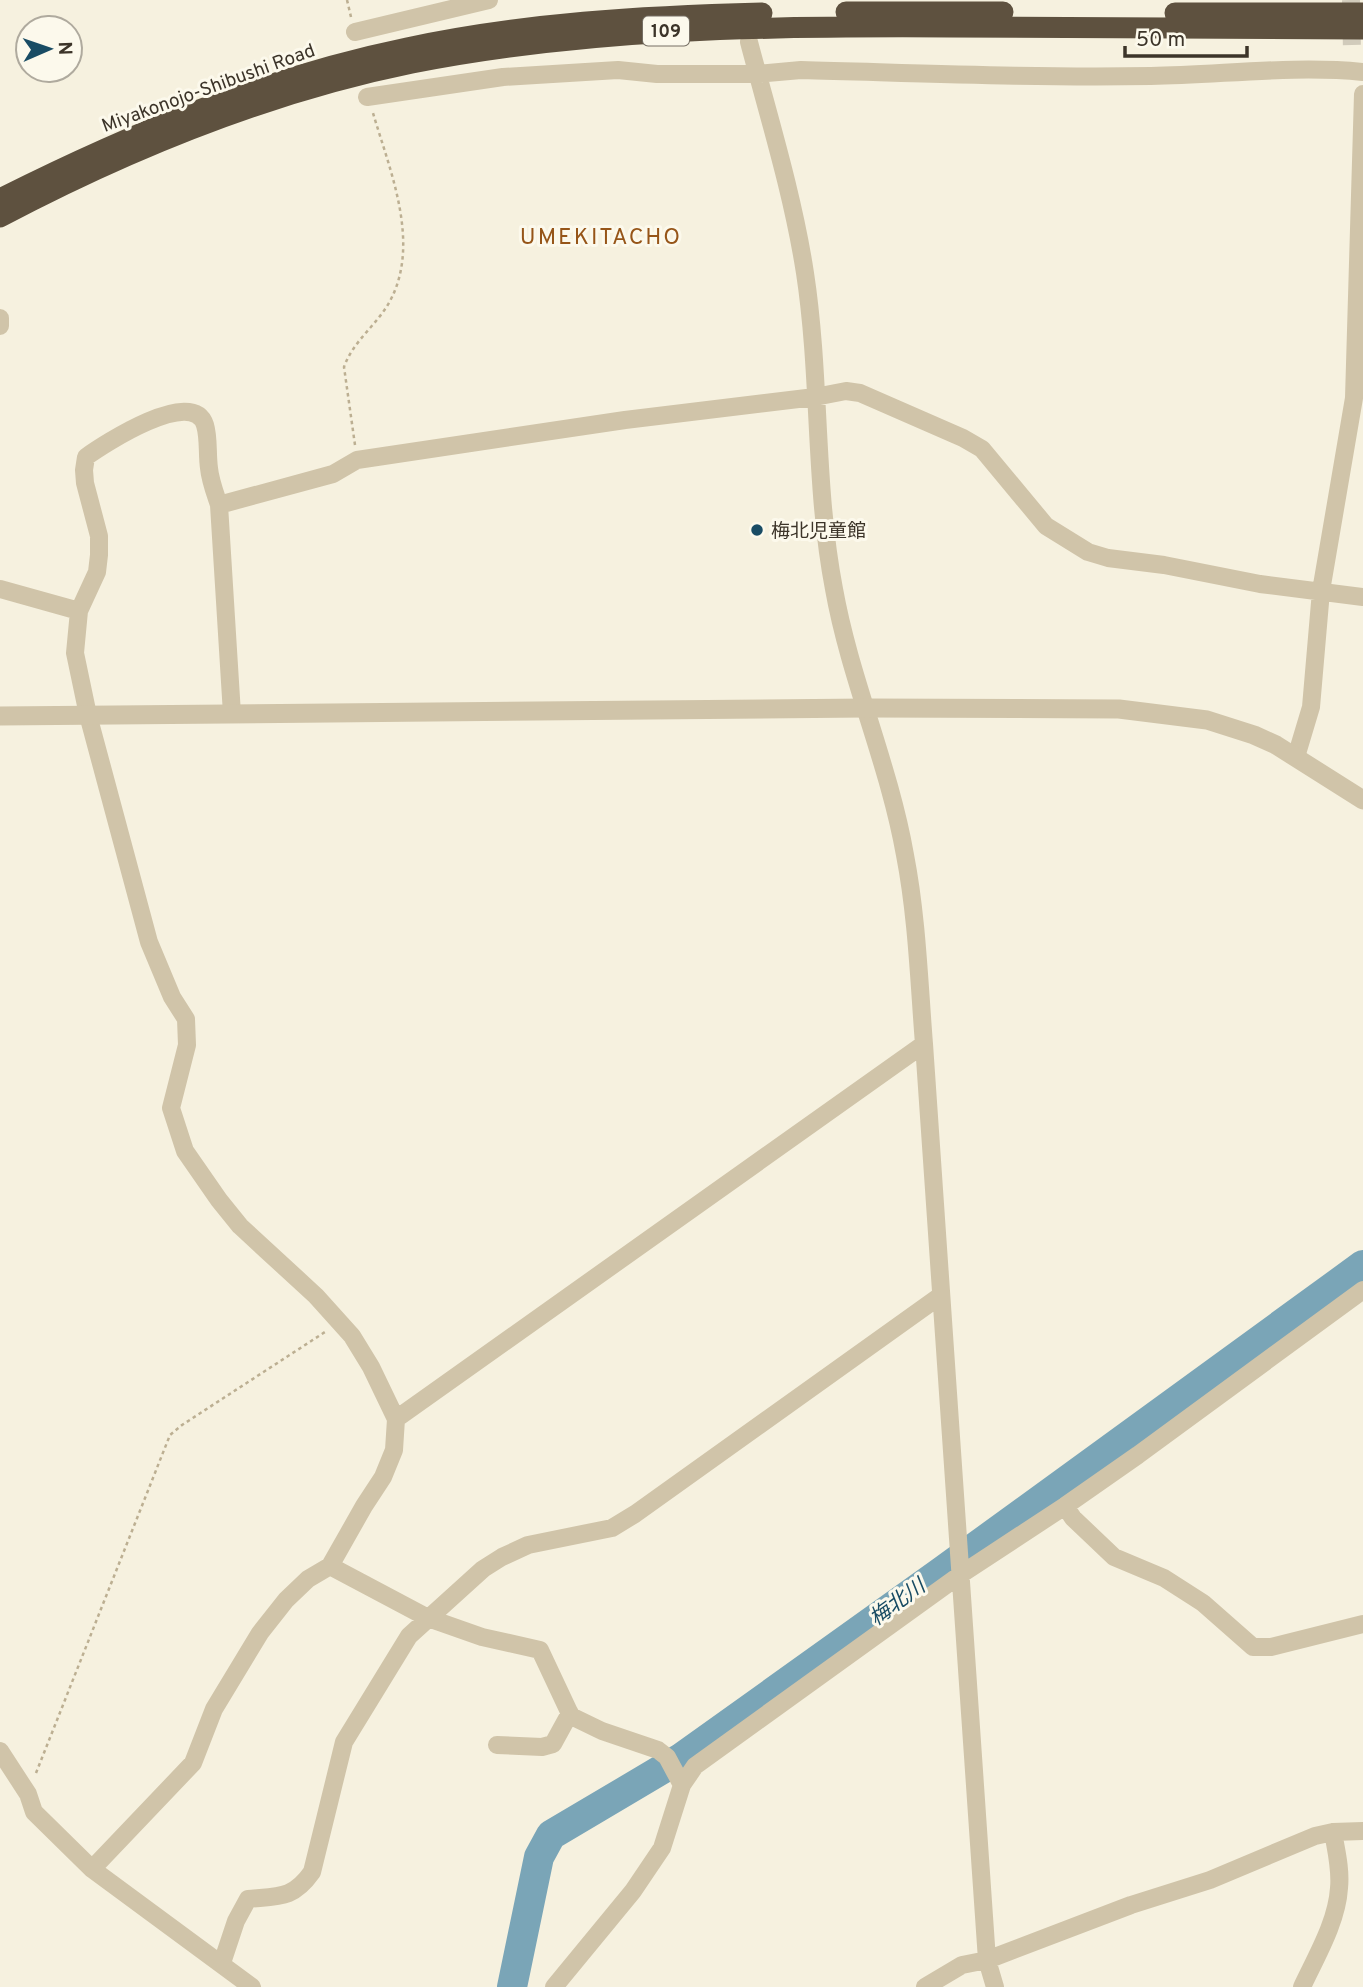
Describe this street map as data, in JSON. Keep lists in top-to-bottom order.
{
  "streets": {
    "highway": ["109", "Miyakonojo-Shibushi Road"]
  },
  "districts": ["UMEKITACHO"],
  "water": ["梅北川"],
  "places": ["梅北児童館"],
  "scale_bar": "50 m",
  "north": "right"
}
